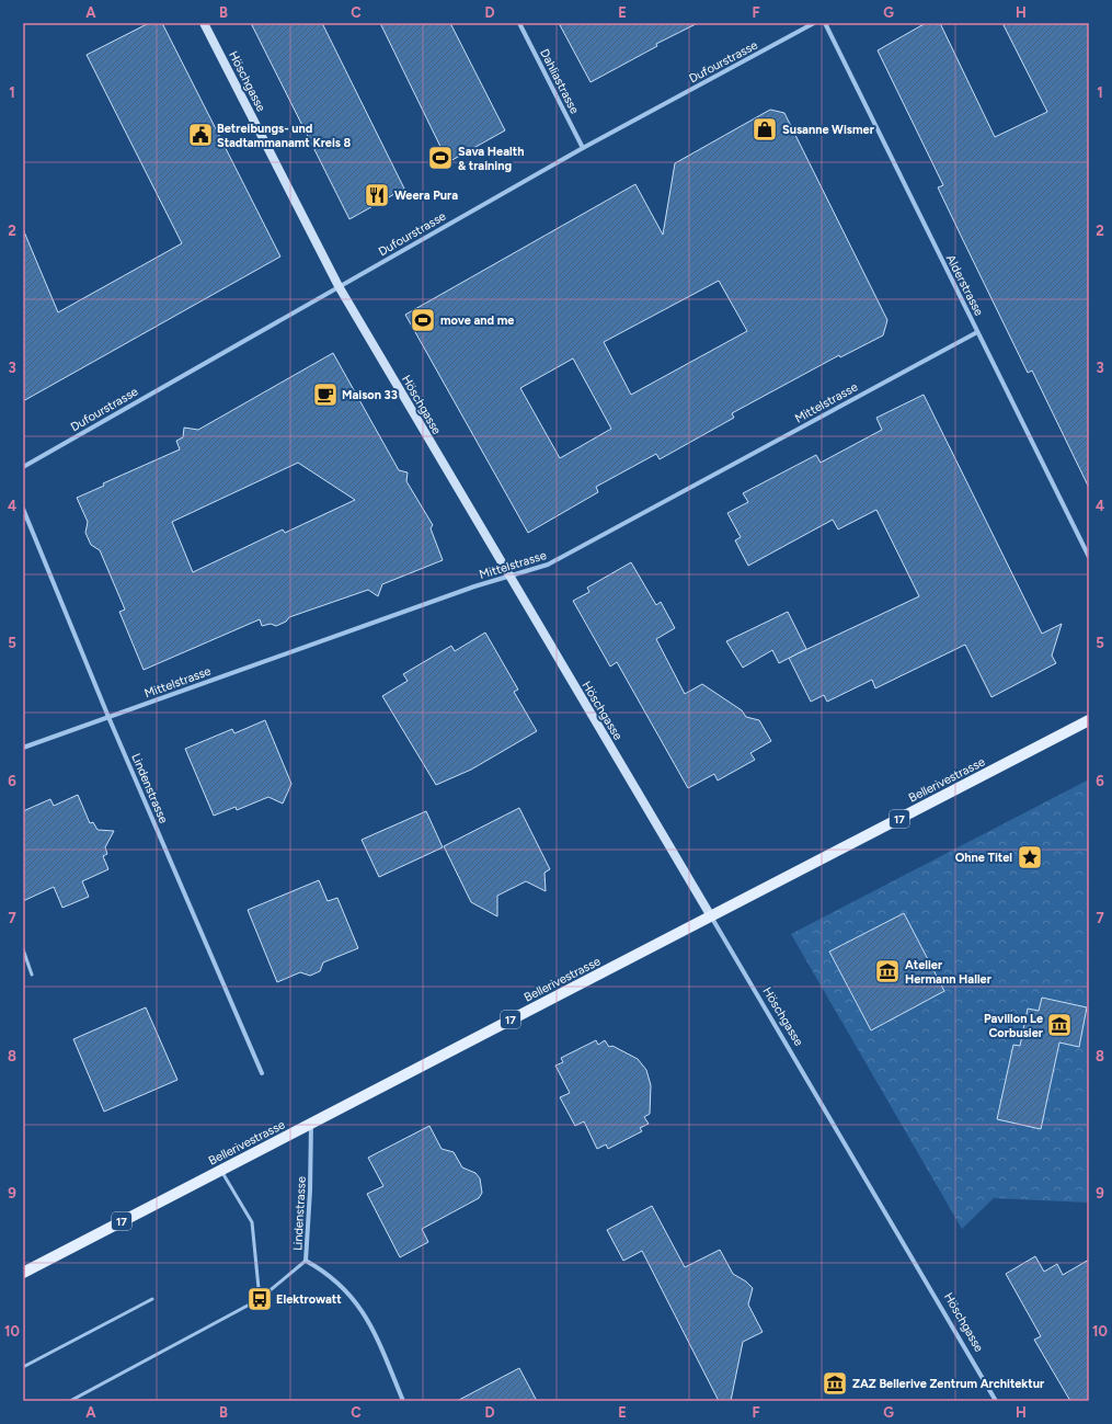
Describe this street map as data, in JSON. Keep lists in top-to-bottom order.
{
  "streets": {
    "main road": ["Höschgasse", "Bellerivestrasse", "17"],
    "street": [
      "Dufourstrasse",
      "Dahliastrasse",
      "Alderstrasse",
      "Mittelstrasse",
      "Lindenstrasse"
    ]
  },
  "crossings": [
    ["Dufourstrasse", "Höschgasse"],
    ["Dufourstrasse", "Dahliastrasse"],
    ["Höschgasse", "Mittelstrasse"],
    ["Höschgasse", "Bellerivestrasse"],
    ["Alderstrasse", "Mittelstrasse"],
    ["Mittelstrasse", "Lindenstrasse"],
    ["Bellerivestrasse", "Lindenstrasse"]
  ],
  "places": {
    "shop": ["Susanne Wismer"],
    "public building": ["Betreibungs- und Stadtammanamt Kreis 8"],
    "sports": ["Sava Health & training", "move and me"],
    "restaurant": ["Weera Pura"],
    "cafe": ["Maison 33"],
    "place": ["Ohne Titel"],
    "museum": ["Atelier Hermann Haller", "Pavillon Le Corbusier", "ZAZ Bellerive Zentrum Architektur"],
    "bus stop": ["Elektrowatt"]
  },
  "grid": {
    "columns": [
      "A",
      "B",
      "C",
      "D",
      "E",
      "F",
      "G",
      "H"
    ],
    "rows": [
      "1",
      "2",
      "3",
      "4",
      "5",
      "6",
      "7",
      "8",
      "9",
      "10"
    ]
  }
}
